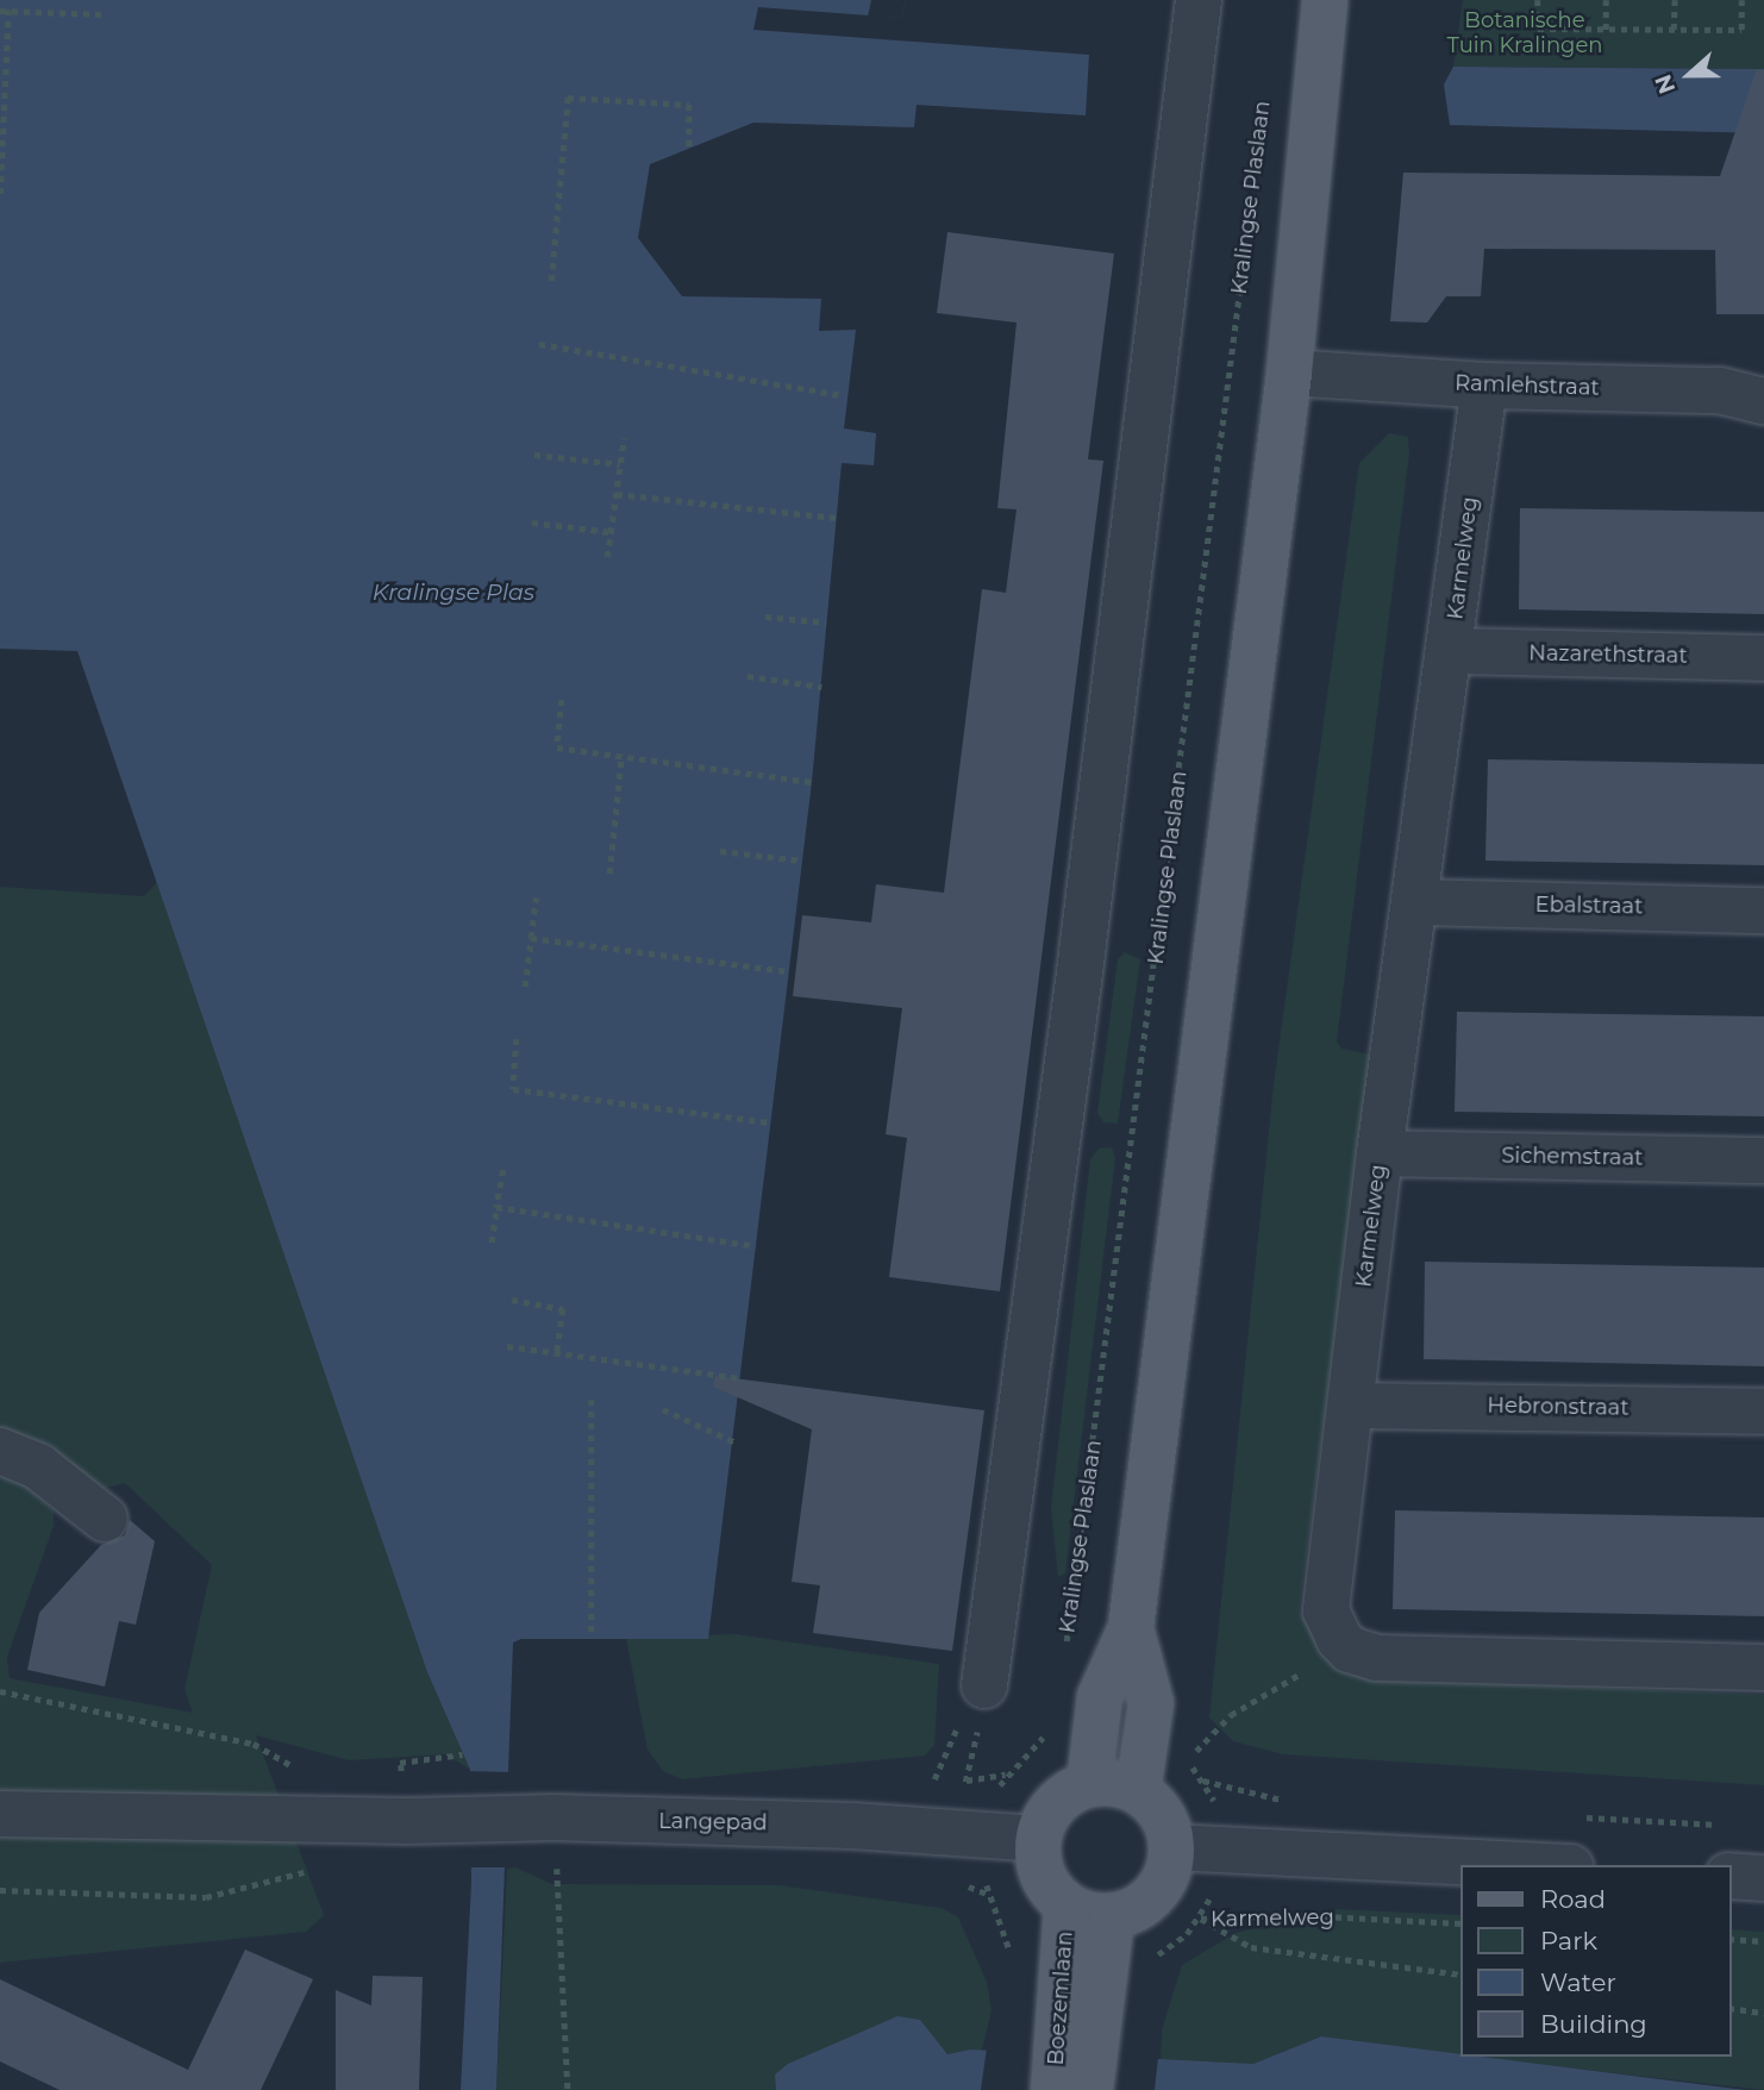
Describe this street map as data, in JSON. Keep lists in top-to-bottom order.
{
  "streets": {
    "main road": ["Boezemlaan"],
    "street": [
      "Ramlehstraat",
      "Karmelweg",
      "Nazarethstraat",
      "Ebalstraat",
      "Sichemstraat",
      "Hebronstraat",
      "Langepad"
    ],
    "path": ["Kralingse Plaslaan"]
  },
  "crossings": [
    ["Ramlehstraat", "Karmelweg"],
    ["Karmelweg", "Nazarethstraat"],
    ["Karmelweg", "Ebalstraat"],
    ["Karmelweg", "Sichemstraat"],
    ["Karmelweg", "Hebronstraat"],
    ["Langepad", "Boezemlaan"]
  ],
  "water": ["Kralingse Plas"],
  "parks": ["Botanische Tuin Kralingen"],
  "legend": [
    "Road",
    "Park",
    "Water",
    "Building"
  ],
  "north": "left"
}
